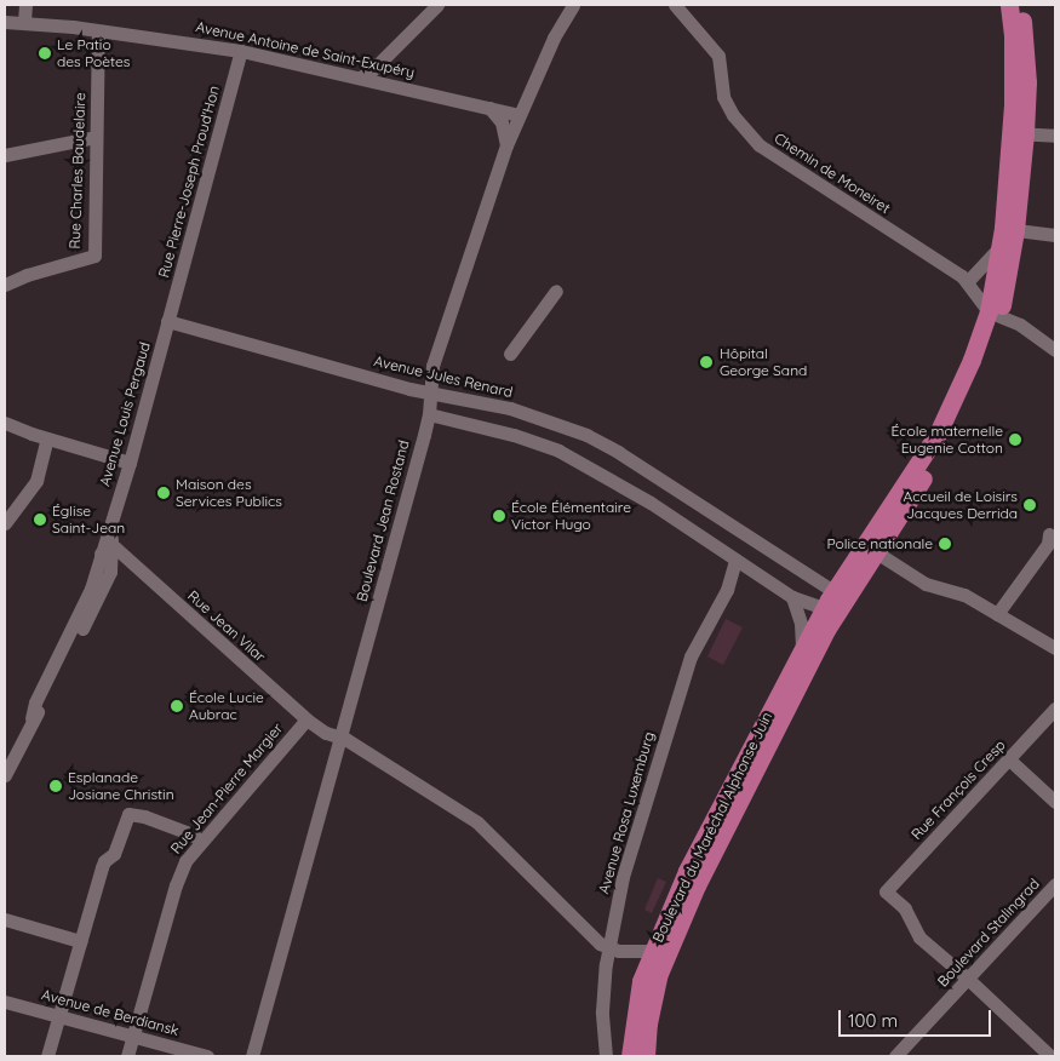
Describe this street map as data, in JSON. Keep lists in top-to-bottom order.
{
  "streets": {
    "main road": ["Boulevard du Maréchal Alphonse Juin"],
    "street": [
      "Avenue Antoine de Saint-Exupéry",
      "Rue Charles Baudelaire",
      "Chemin de Moneiret",
      "Rue Pierre-Joseph Proud'Hon",
      "Avenue Jules Renard",
      "Avenue Louis Pergaud",
      "Boulevard Jean Rostand",
      "Rue Jean Vilar",
      "Rue Jean-Pierre Margier",
      "Rue François Cresp",
      "Avenue Rosa Luxemburg",
      "Boulevard Stalingrad",
      "Avenue de Berdiansk"
    ]
  },
  "crossings": [
    ["Avenue Antoine de Saint-Exupéry", "Rue Charles Baudelaire"],
    ["Avenue Antoine de Saint-Exupéry", "Rue Pierre-Joseph Proud'Hon"],
    ["Avenue Antoine de Saint-Exupéry", "Boulevard Jean Rostand"],
    ["Chemin de Moneiret", "Boulevard du Maréchal Alphonse Juin"],
    ["Rue Pierre-Joseph Proud'Hon", "Avenue Jules Renard"],
    ["Rue Pierre-Joseph Proud'Hon", "Avenue Louis Pergaud"],
    ["Avenue Jules Renard", "Avenue Louis Pergaud"],
    ["Avenue Jules Renard", "Boulevard Jean Rostand"],
    ["Avenue Jules Renard", "Boulevard du Maréchal Alphonse Juin"],
    ["Avenue Louis Pergaud", "Rue Jean Vilar"],
    ["Boulevard Jean Rostand", "Rue Jean Vilar"],
    ["Rue Jean Vilar", "Rue Jean-Pierre Margier"],
    ["Rue Jean Vilar", "Avenue Rosa Luxemburg"],
    ["Rue Jean Vilar", "Boulevard du Maréchal Alphonse Juin"],
    ["Rue Jean-Pierre Margier", "Avenue de Berdiansk"],
    ["Rue François Cresp", "Boulevard Stalingrad"]
  ],
  "places": [
    "Le Patio des Poètes",
    "Hôpital George Sand",
    "École maternelle Eugenie Cotton",
    "Maison des Services Publics",
    "Accueil de Loisirs Jacques Derrida",
    "École Élémentaire Victor Hugo",
    "Église Saint-Jean",
    "Police nationale",
    "École Lucie Aubrac",
    "Esplanade Josiane Christin"
  ],
  "scale_bar": "100 m"
}
